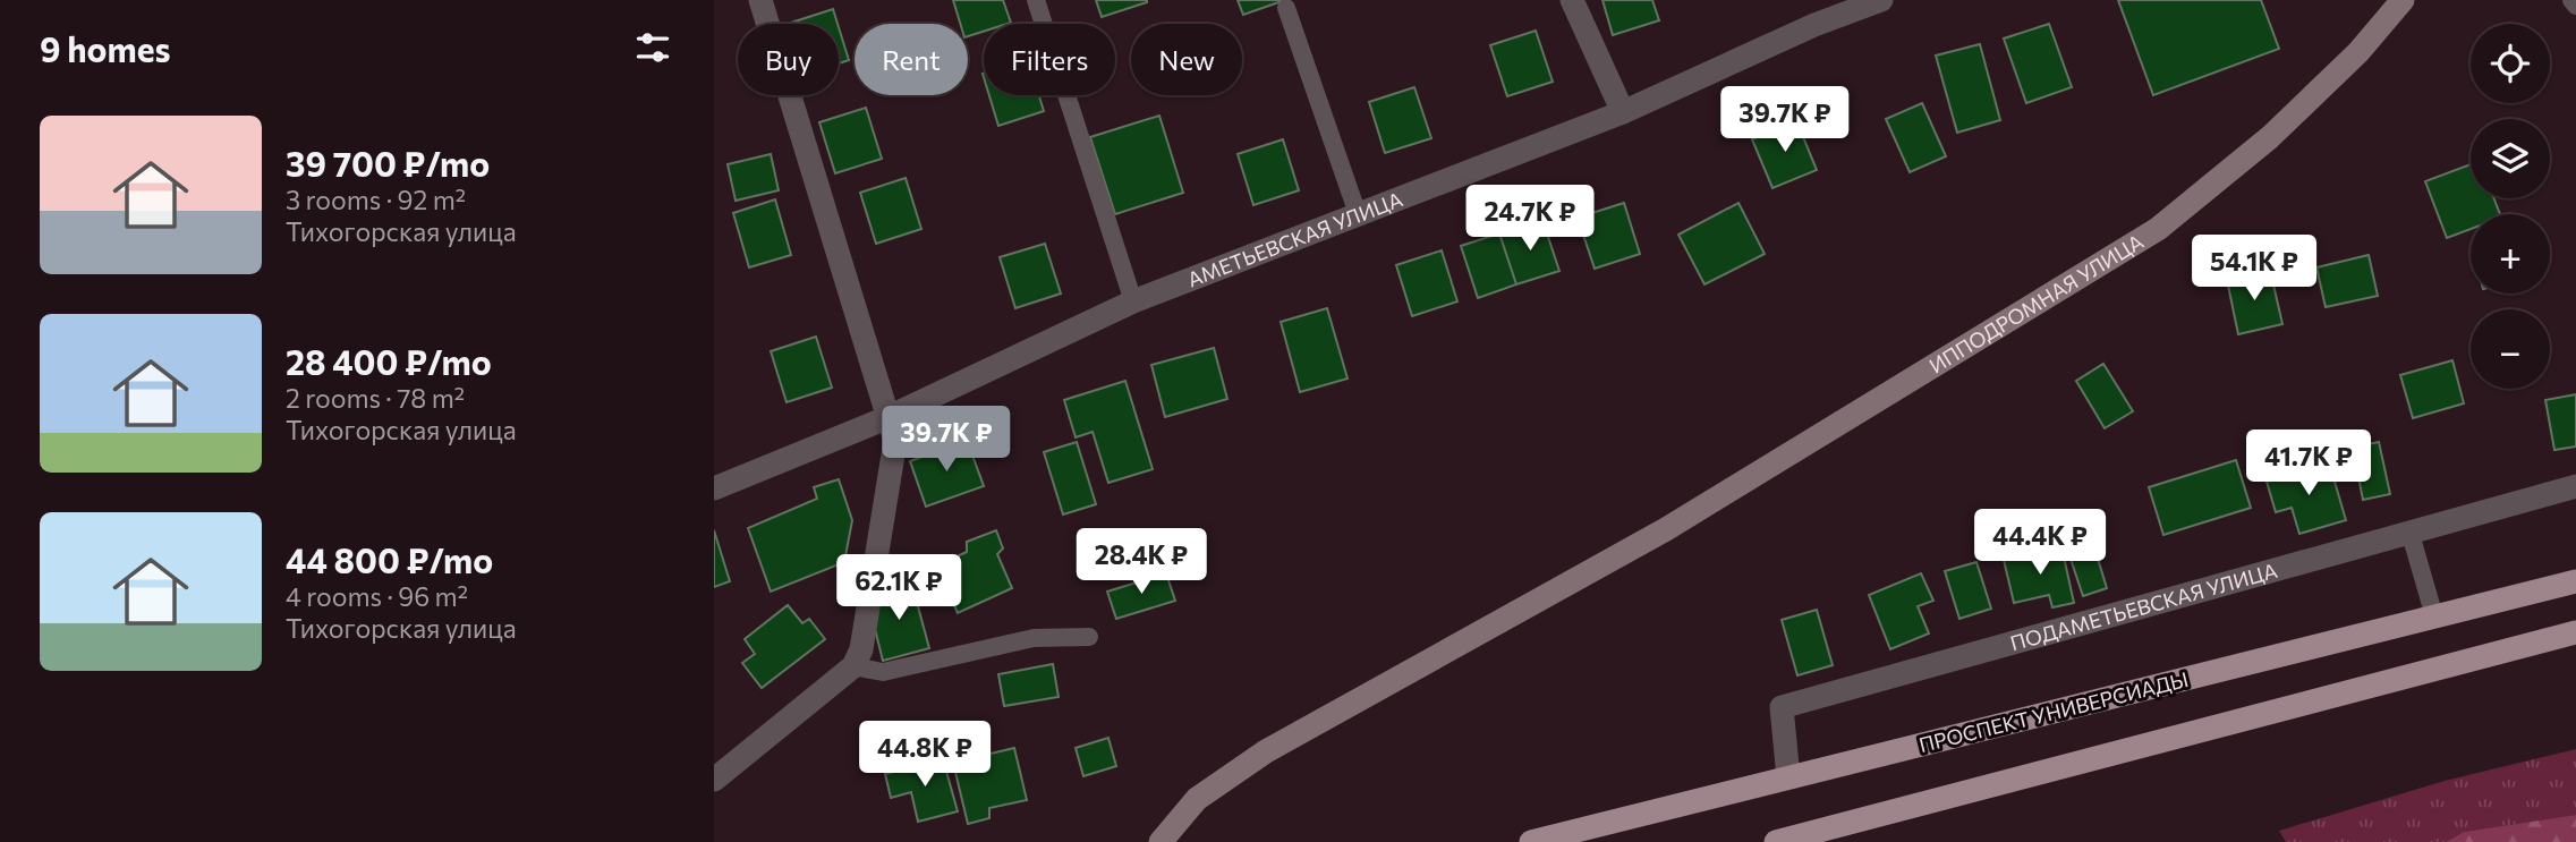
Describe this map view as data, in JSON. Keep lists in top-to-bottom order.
{
  "streets": {
    "main road": ["ПРОСПЕКТ УНИВЕРСИАДЫ"],
    "street": ["АМЕТЬЕВСКАЯ УЛИЦА", "ИППОДРОМНАЯ УЛИЦА", "ПОДАМЕТЬЕВСКАЯ УЛИЦА"]
  },
  "crossings": [
    ["ПОДАМЕТЬЕВСКАЯ УЛИЦА", "ПРОСПЕКТ УНИВЕРСИАДЫ"]
  ],
  "page": {
    "heading": "9 homes",
    "map_buttons": ["+", "−"],
    "chip": [
      "Buy",
      "Rent",
      "Filters",
      "New"
    ],
    "price": [
      "39.7K ₽",
      "24.7K ₽",
      "54.1K ₽",
      "39.7K ₽",
      "41.7K ₽",
      "44.4K ₽",
      "28.4K ₽",
      "62.1K ₽",
      "44.8K ₽"
    ],
    "list": [
      {
        "name": "39 700 ₽/mo",
        "note": "3 rooms · 92 m² · Тихогорская улица"
      },
      {
        "name": "28 400 ₽/mo",
        "note": "2 rooms · 78 m² · Тихогорская улица"
      },
      {
        "name": "44 800 ₽/mo",
        "note": "4 rooms · 96 m² · Тихогорская улица"
      }
    ]
  }
}
